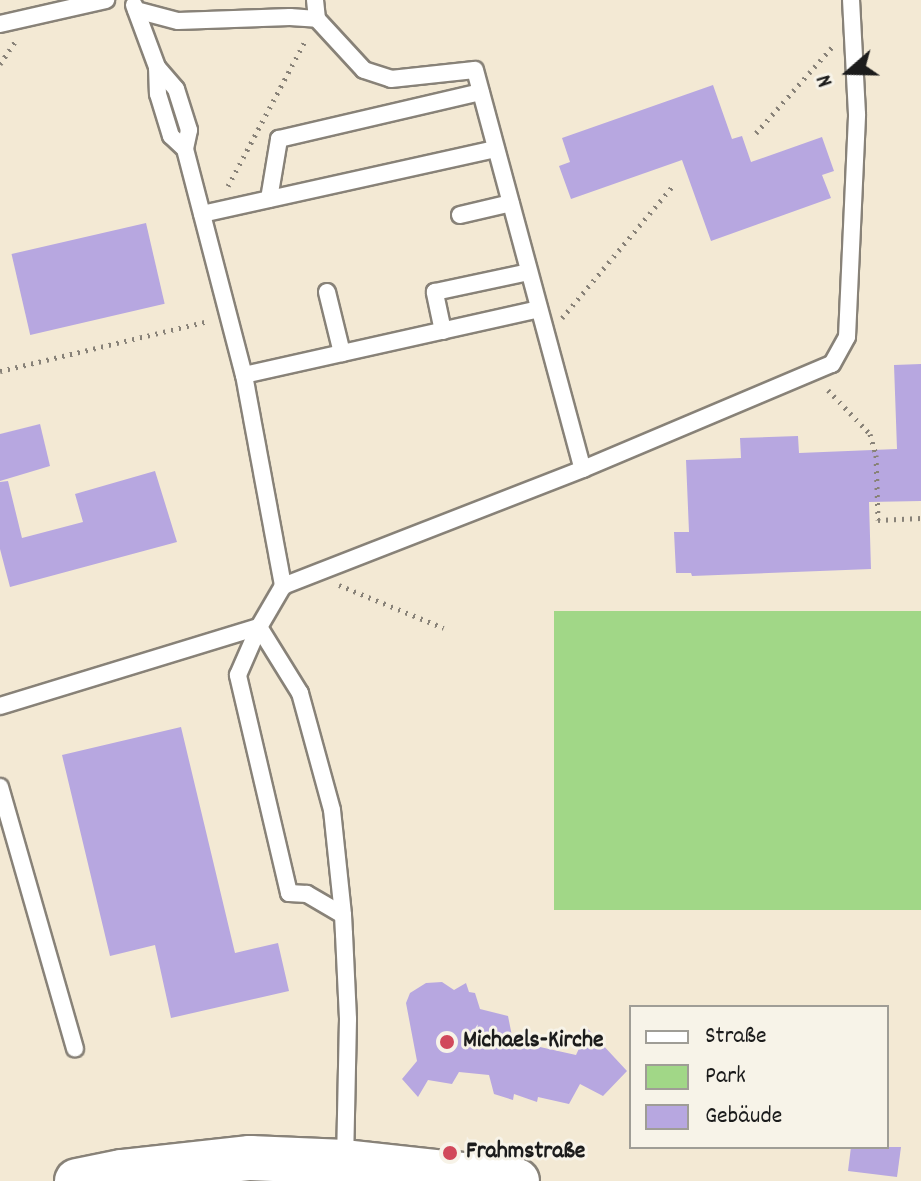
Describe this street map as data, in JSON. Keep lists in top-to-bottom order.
{
  "places": ["Michaels-Kirche", "Frahmstraße"],
  "legend": ["Straße", "Park", "Gebäude"],
  "north": "left"
}
